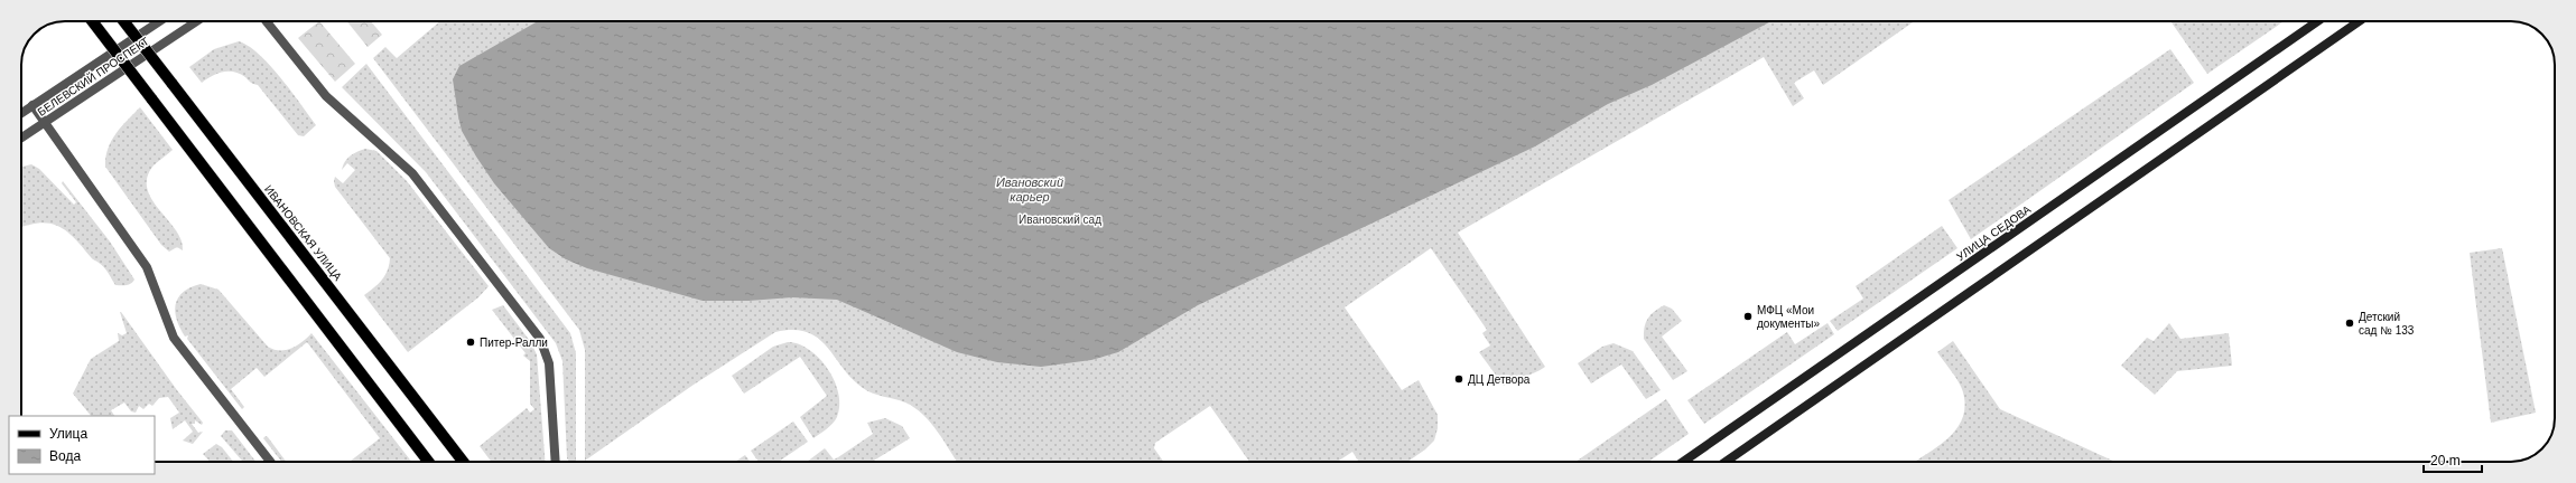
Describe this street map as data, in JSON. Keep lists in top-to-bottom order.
{
  "streets": {
    "main road": ["ИВАНОВСКАЯ УЛИЦА", "УЛИЦА СЕДОВА"],
    "street": ["БЕЛЕВСКИЙ ПРОСПЕКТ"]
  },
  "water": ["Ивановский карьер"],
  "parks": ["Ивановский сад"],
  "places": [
    "МФЦ «Мои документы»",
    "Детский сад № 133",
    "Питер-Ралли",
    "ДЦ Детвора"
  ],
  "legend": ["Улица", "Вода"],
  "scale_bar": "20 m"
}
